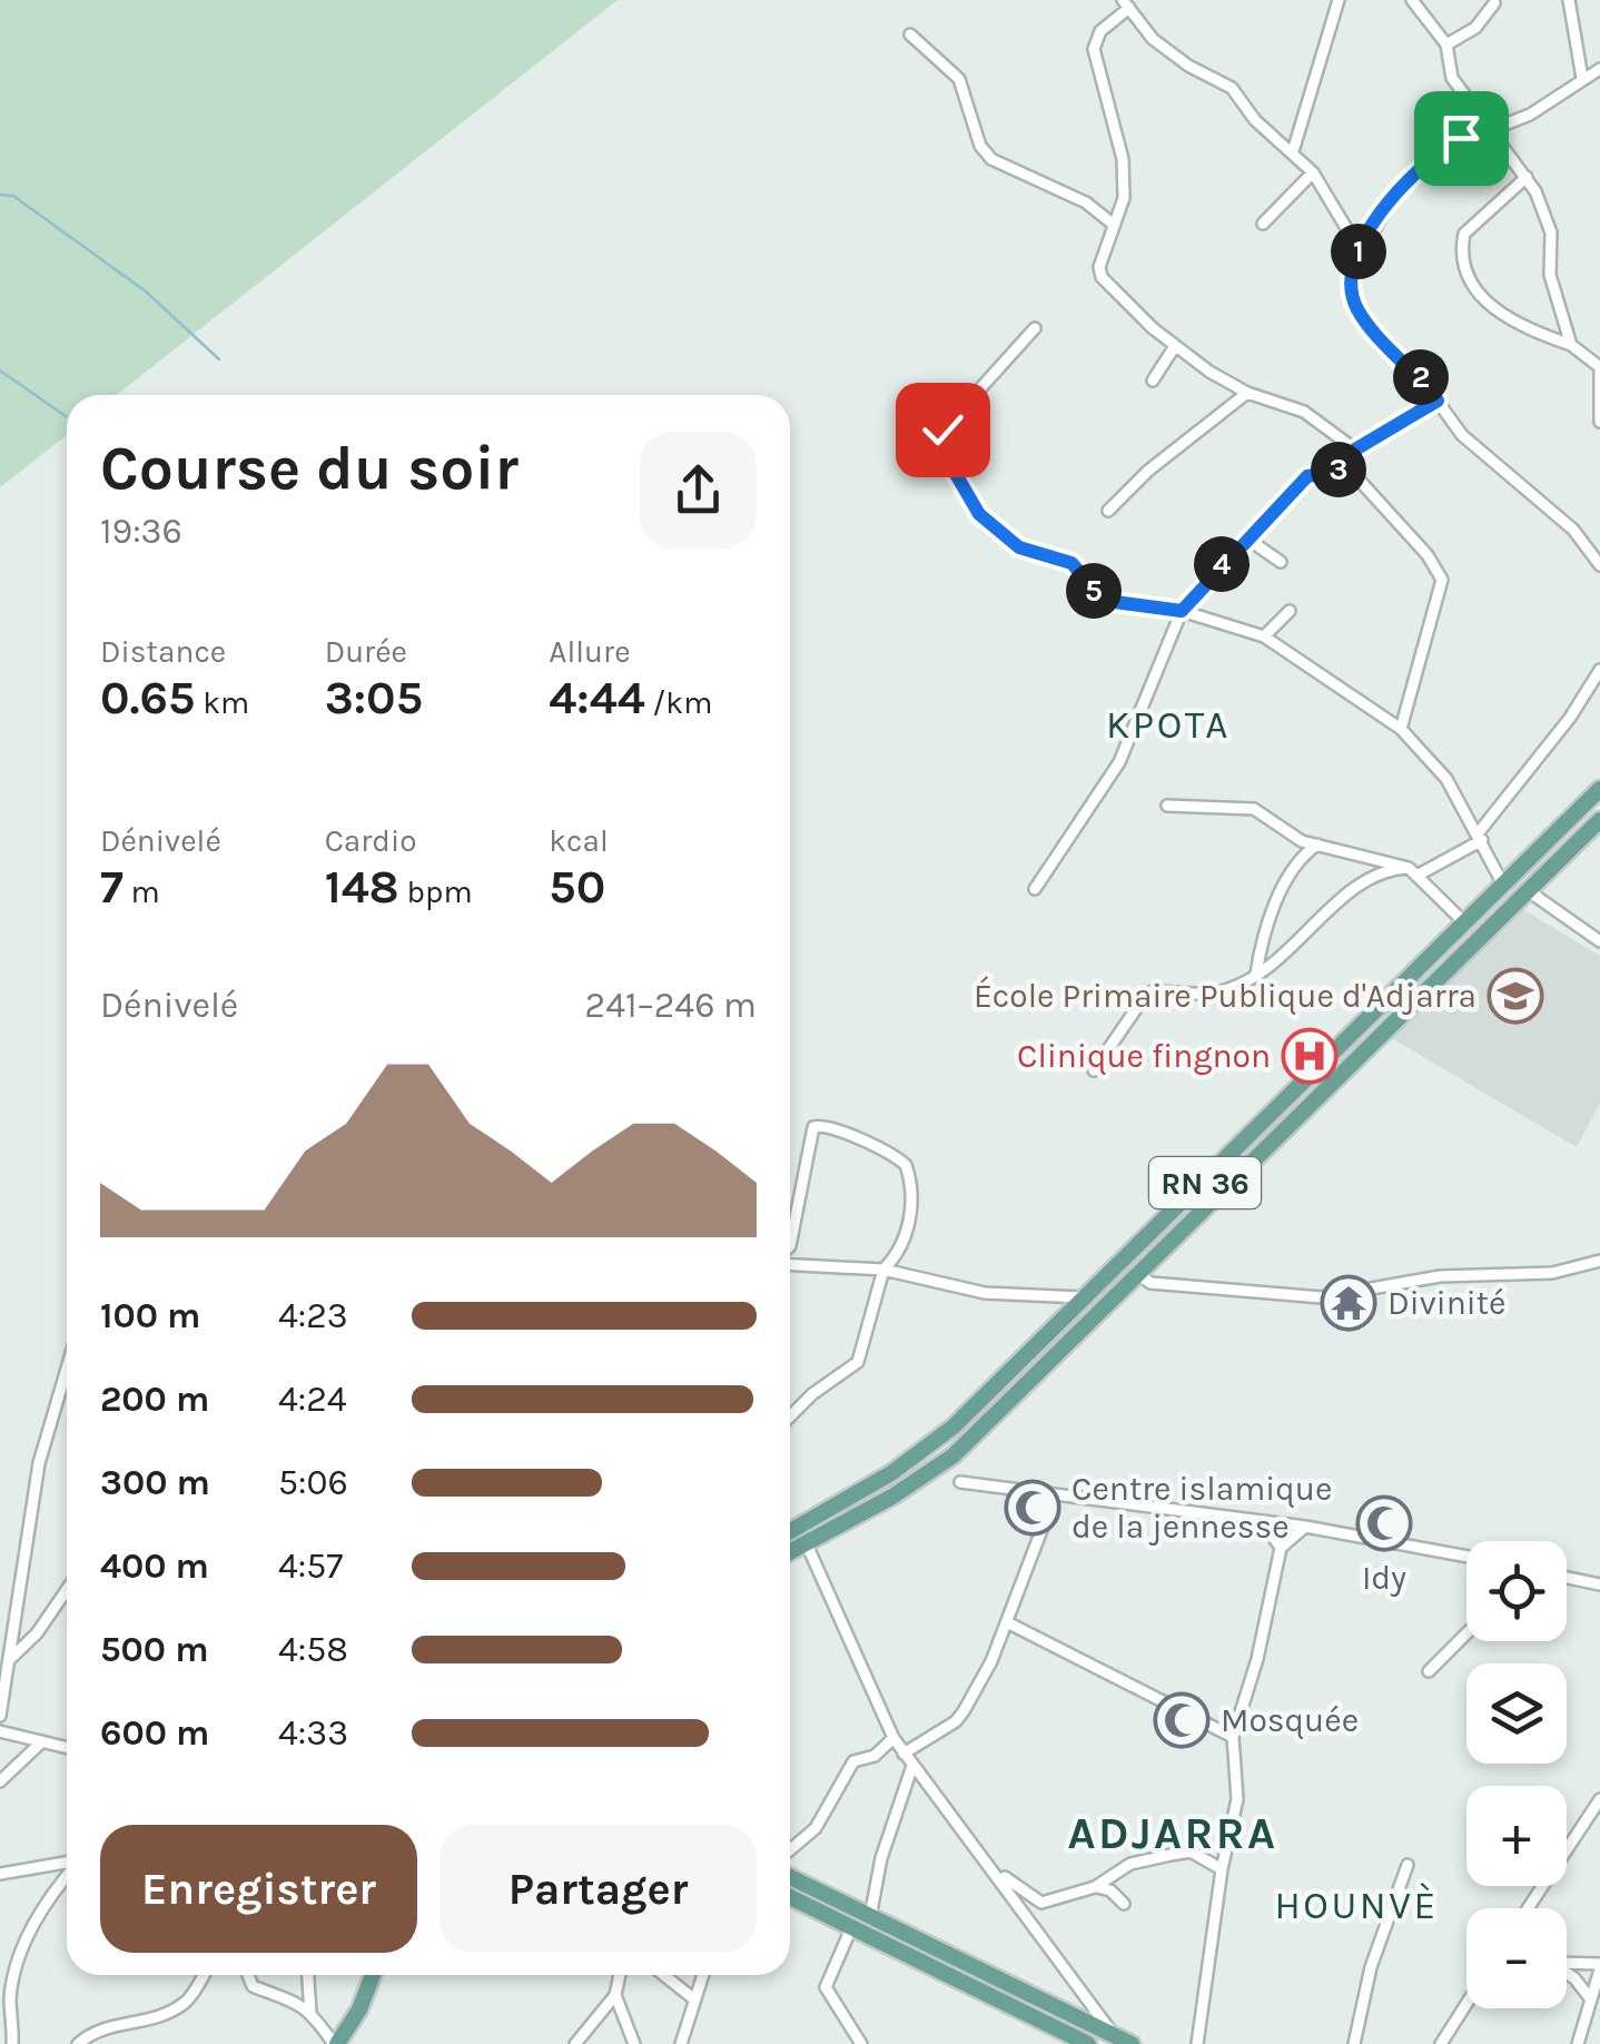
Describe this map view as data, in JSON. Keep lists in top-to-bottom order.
{
  "streets": {
    "main road": ["RN 36"]
  },
  "districts": ["KPOTA", "ADJARRA", "HOUNVÈ"],
  "places": {
    "school or university": ["École Primaire Publique d'Adjarra"],
    "hospital": ["Clinique fingnon"],
    "temple": ["Divinité"],
    "mosque": ["Centre islamique de la jennesse", "Idy", "Mosquée"]
  },
  "page": {
    "pins": [
      "1",
      "2",
      "3",
      "4",
      "5"
    ],
    "heading": ["Course du soir", "19:36"],
    "stats": [
      ["Distance", "0.65 km"],
      ["Durée", "3:05"],
      ["Allure", "4:44 /km"],
      ["Dénivelé", "7 m"],
      ["Cardio", "148 bpm"],
      ["kcal", "50"]
    ],
    "chart": ["Dénivelé", "241–246 m"],
    "list": [
      {
        "name": "100 m",
        "note": "4:23"
      },
      {
        "name": "200 m",
        "note": "4:24"
      },
      {
        "name": "300 m",
        "note": "5:06"
      },
      {
        "name": "400 m",
        "note": "4:57"
      },
      {
        "name": "500 m",
        "note": "4:58"
      },
      {
        "name": "600 m",
        "note": "4:33"
      }
    ],
    "map_buttons": ["+", "−"],
    "buttons": ["Enregistrer", "Partager"]
  }
}
